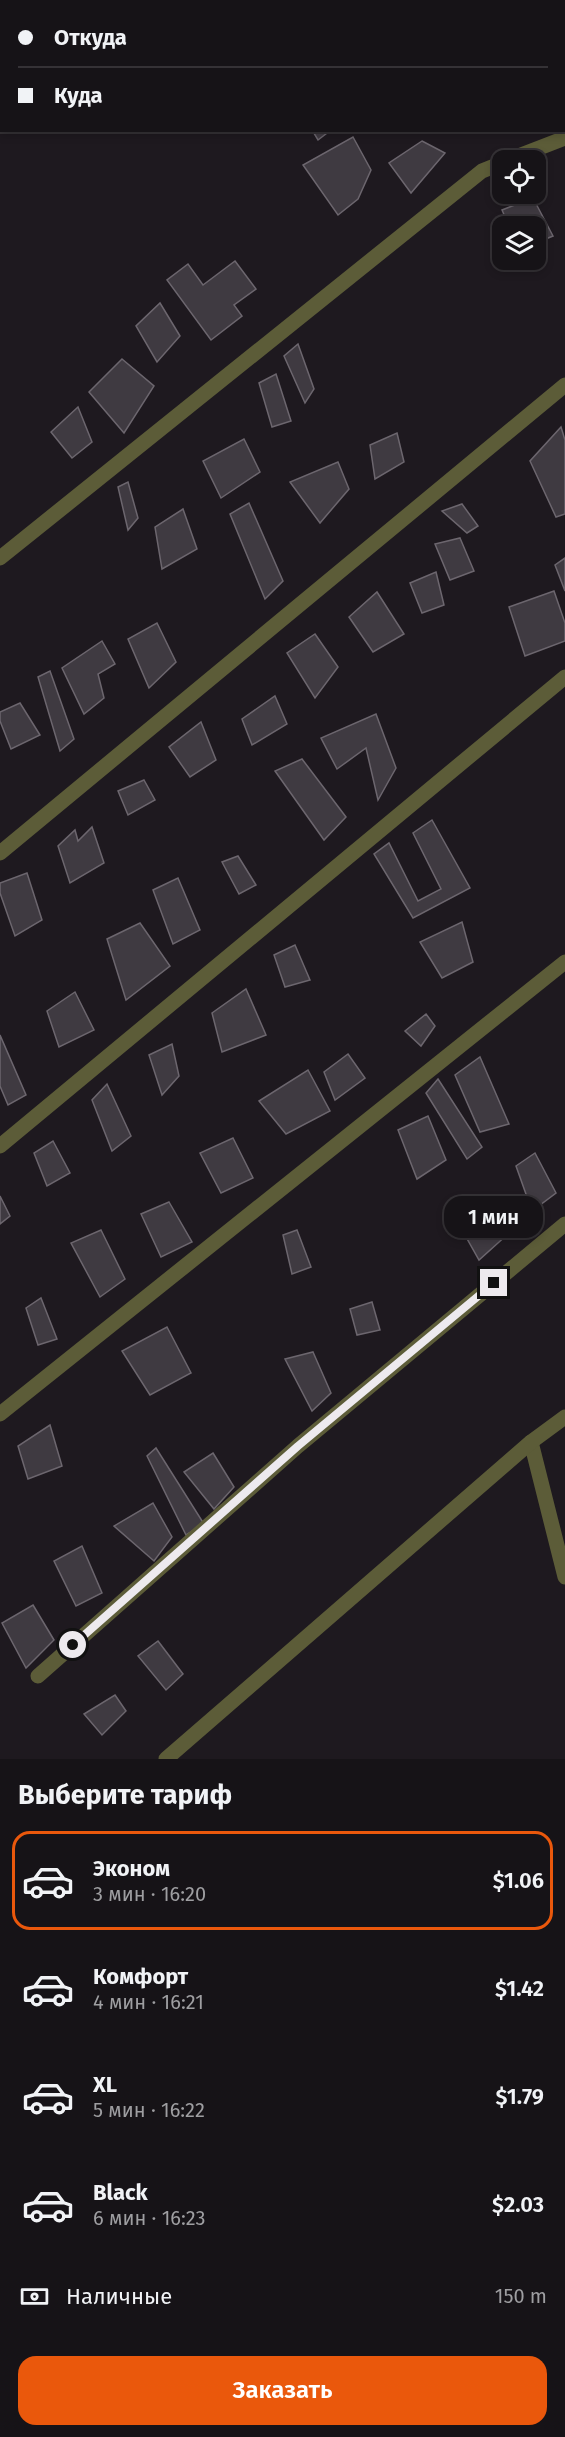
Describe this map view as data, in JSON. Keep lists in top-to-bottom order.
{
  "page": {
    "banner": ["Откуда", "Куда"],
    "bubble": "1 мин",
    "heading": "Выберите тариф",
    "list": [
      {
        "name": "Эконом",
        "note": "3 мин · 16:20",
        "value": "$1.06"
      },
      {
        "name": "Комфорт",
        "note": "4 мин · 16:21",
        "value": "$1.42"
      },
      {
        "name": "XL",
        "note": "5 мин · 16:22",
        "value": "$1.79"
      },
      {
        "name": "Black",
        "note": "6 мин · 16:23",
        "value": "$2.03"
      }
    ],
    "pay": ["Наличные", "150 m"],
    "buttons": "Заказать"
  }
}
